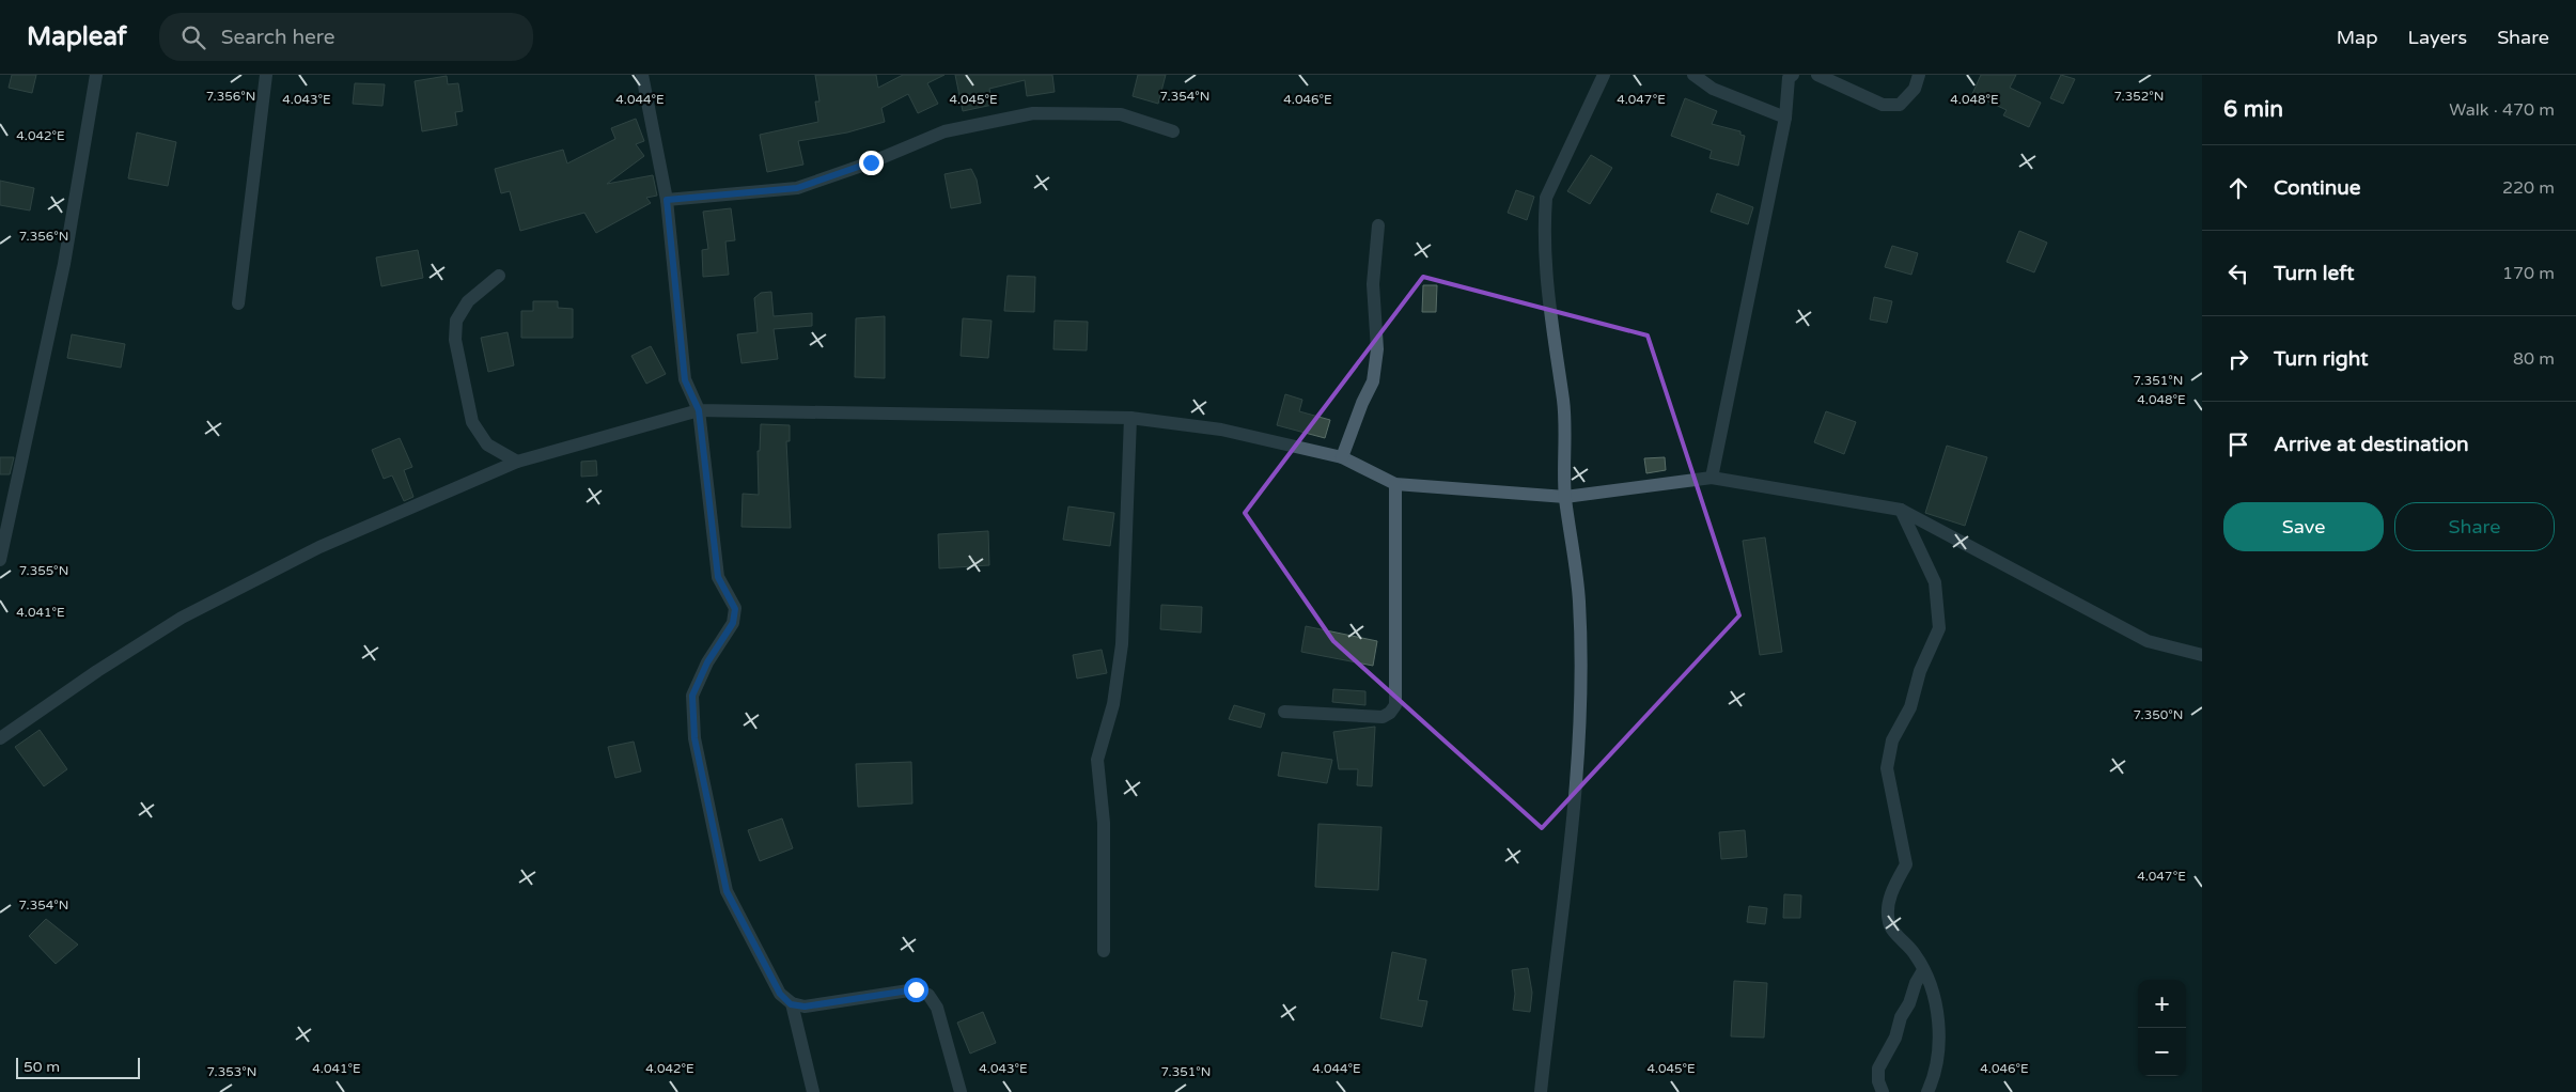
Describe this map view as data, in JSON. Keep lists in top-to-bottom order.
{
  "scale_bar": "50 m",
  "page": {
    "header": "Mapleaf",
    "search": "Search here",
    "nav": ["Map", "Layers", "Share"],
    "heading": ["6 min", "Walk · 470 m"],
    "list": [
      ["Continue", "220 m"],
      ["Turn left", "170 m"],
      ["Turn right", "80 m"],
      "Arrive at destination"
    ],
    "buttons": ["Save", "Share"],
    "map_buttons": ["+", "−"],
    "scale": "50 m"
  },
  "coordinates": [
    "7.356°N",
    "7.354°N",
    "7.352°N",
    "4.044°E",
    "4.045°E",
    "4.046°E",
    "4.047°E",
    "4.043°E",
    "4.048°E",
    "4.042°E",
    "7.351°N",
    "7.355°N",
    "4.041°E",
    "7.350°N",
    "7.353°N"
  ]
}
